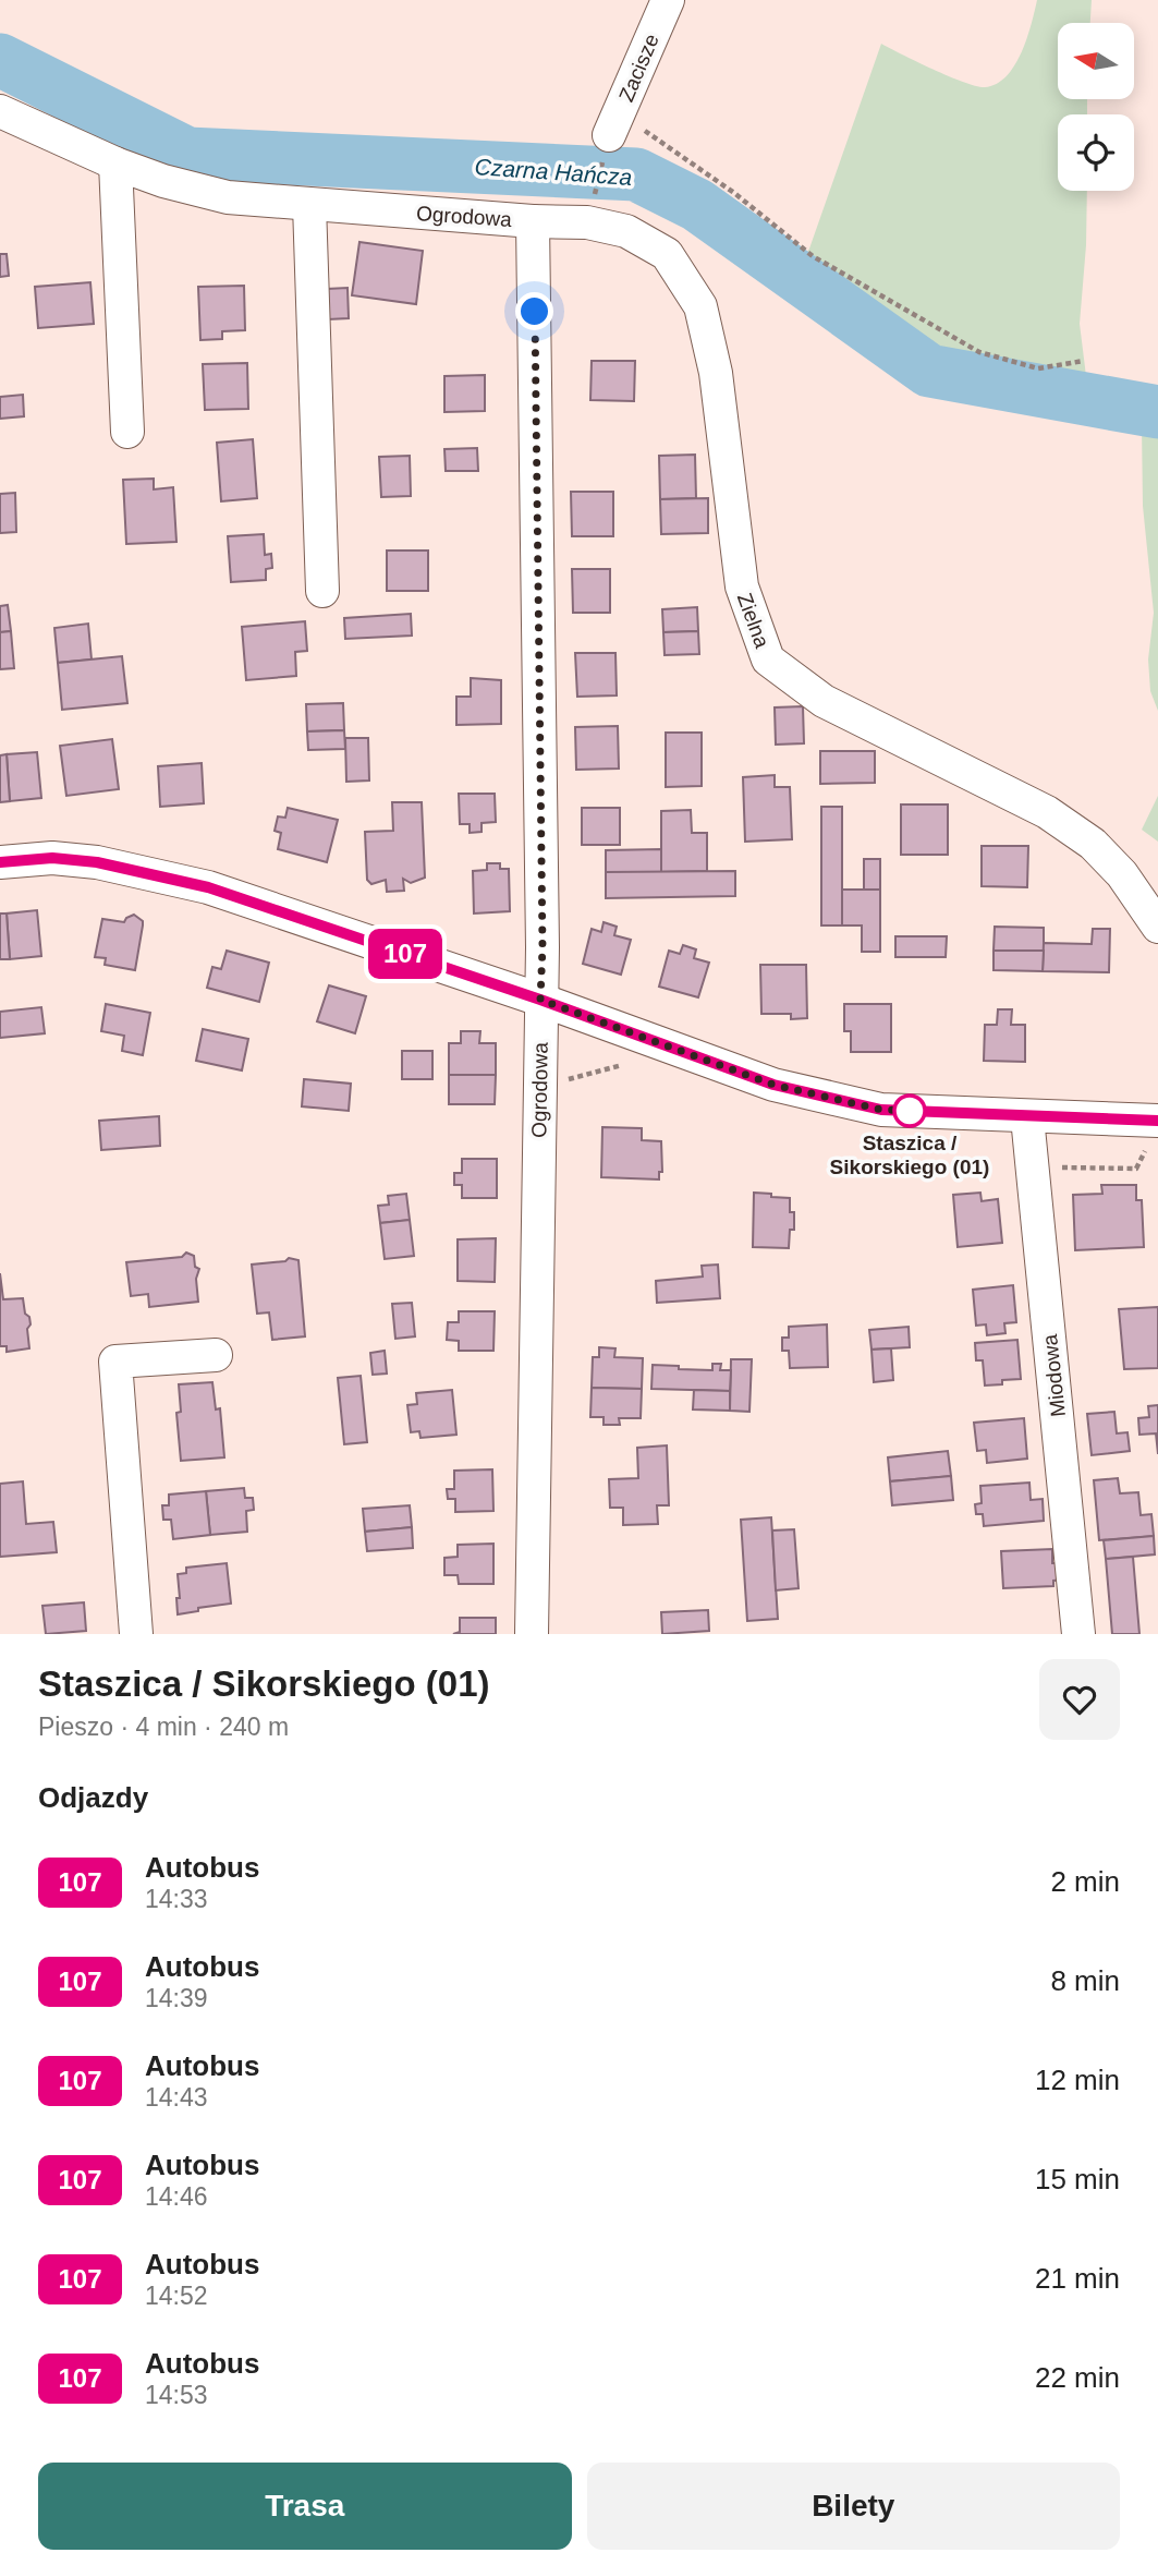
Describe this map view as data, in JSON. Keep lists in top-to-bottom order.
{
  "streets": {
    "street": [
      "Zacisze",
      "Ogrodowa",
      "Zielna",
      "Miodowa"
    ]
  },
  "crossings": [
    ["Ogrodowa", "Zielna"]
  ],
  "water": ["Czarna Hańcza"],
  "places": ["Staszica / Sikorskiego (01)"],
  "lines": ["bus line 107"],
  "north": "left",
  "page": {
    "on_map": "107",
    "heading": [
      ["Staszica / Sikorskiego (01)", "Pieszo · 4 min · 240 m"],
      "Odjazdy"
    ],
    "list": [
      {
        "mark": "107",
        "name": "Autobus",
        "note": "14:33",
        "value": "2 min"
      },
      {
        "mark": "107",
        "name": "Autobus",
        "note": "14:39",
        "value": "8 min"
      },
      {
        "mark": "107",
        "name": "Autobus",
        "note": "14:43",
        "value": "12 min"
      },
      {
        "mark": "107",
        "name": "Autobus",
        "note": "14:46",
        "value": "15 min"
      },
      {
        "mark": "107",
        "name": "Autobus",
        "note": "14:52",
        "value": "21 min"
      },
      {
        "mark": "107",
        "name": "Autobus",
        "note": "14:53",
        "value": "22 min"
      }
    ],
    "buttons": ["Trasa", "Bilety"]
  }
}
